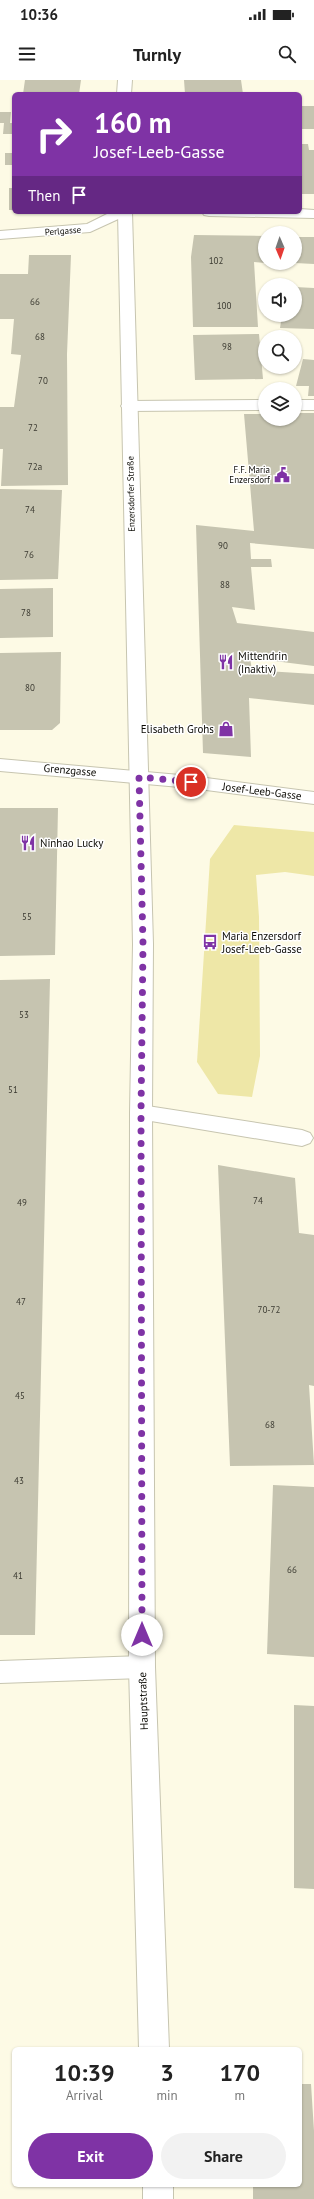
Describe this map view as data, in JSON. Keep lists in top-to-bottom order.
{
  "streets": {
    "main road": [
      "Perlgasse",
      "Enzersdorfer Straße",
      "Grenzgasse",
      "Josef-Leeb-Gasse",
      "Hauptstraße"
    ]
  },
  "crossings": [
    ["Enzersdorfer Straße", "Grenzgasse"],
    ["Enzersdorfer Straße", "Josef-Leeb-Gasse"],
    ["Enzersdorfer Straße", "Hauptstraße"],
    ["Grenzgasse", "Josef-Leeb-Gasse"],
    ["Grenzgasse", "Hauptstraße"],
    ["Josef-Leeb-Gasse", "Hauptstraße"]
  ],
  "places": {
    "public building": ["F.F. Maria Enzersdorf"],
    "restaurant": ["Mittendrin (Inaktiv)", "Ninhao Lucky"],
    "shop": ["Elisabeth Grohs"],
    "bus stop": ["Maria Enzersdorf Josef-Leeb-Gasse"]
  },
  "house_numbers": [
    "102",
    "66",
    "100",
    "68",
    "98",
    "70",
    "72",
    "72a",
    "74",
    "90",
    "76",
    "88",
    "78",
    "80",
    "55",
    "53",
    "51",
    "74",
    "49",
    "47",
    "70-72",
    "45",
    "68",
    "43",
    "66",
    "41"
  ],
  "north": "bottom",
  "page": {
    "status": "10:36",
    "header": "Turnly",
    "turn": ["160 m", "Josef-Leeb-Gasse"],
    "then": "Then",
    "eta": [
      "10:39",
      "Arrival",
      "3",
      "min",
      "170",
      "m"
    ],
    "buttons": ["Exit", "Share"]
  }
}
